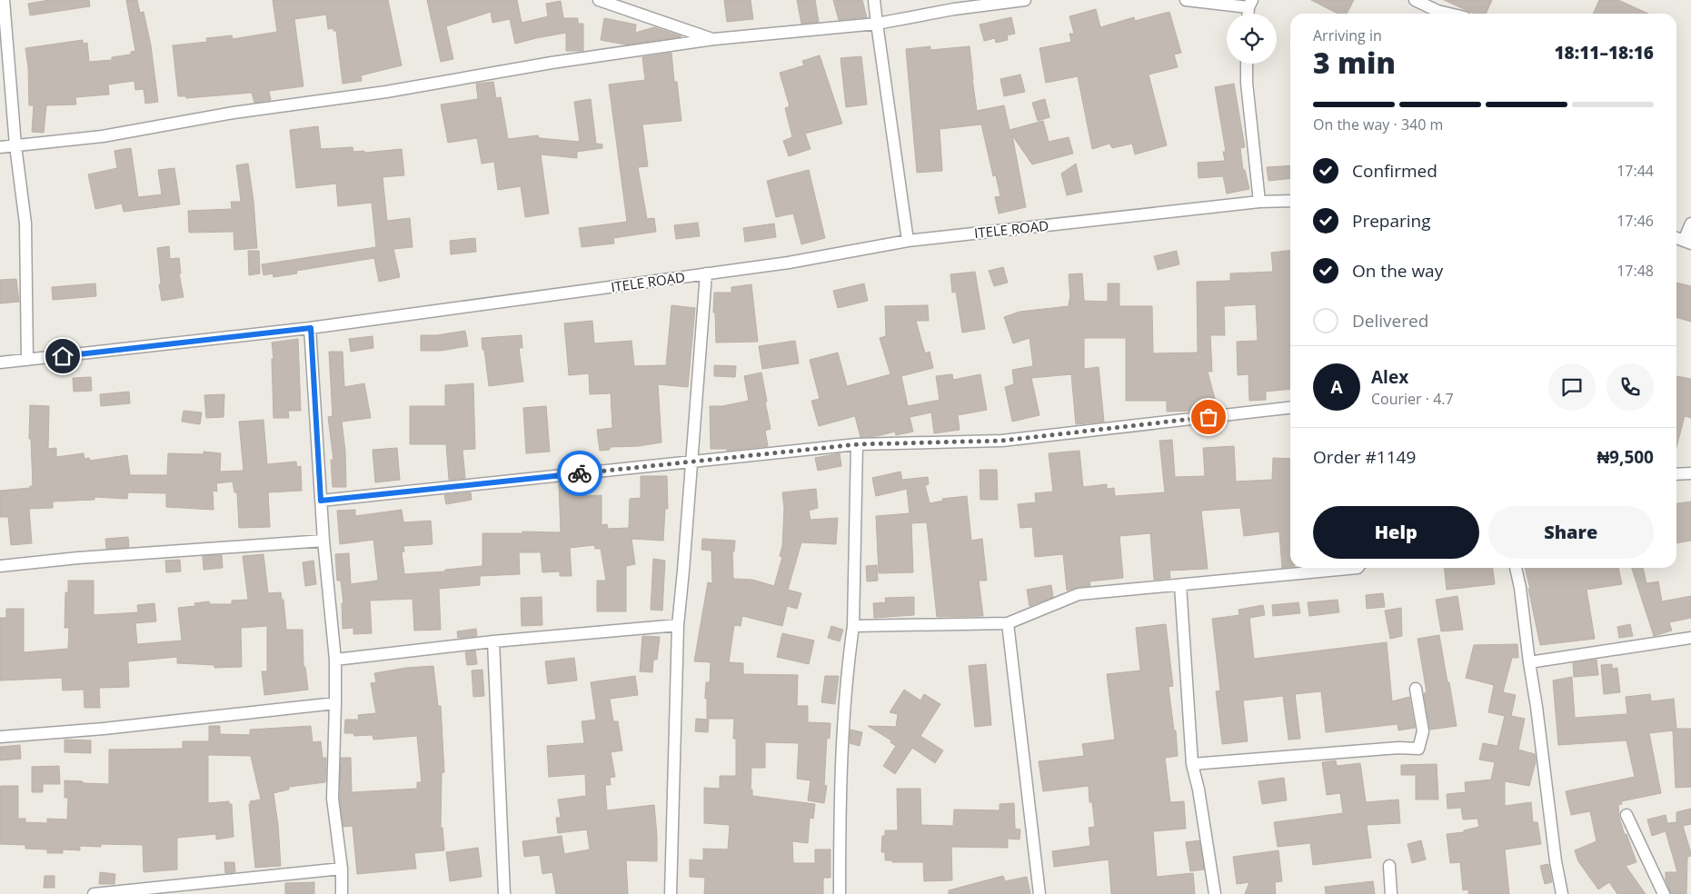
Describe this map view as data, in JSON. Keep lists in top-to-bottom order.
{
  "streets": {
    "street": ["ITELE ROAD"]
  },
  "page": {
    "heading": ["3 min", "Arriving in", "18:11–18:16"],
    "panel": [
      "Alex",
      "Courier · 4.7",
      "Order #1149",
      "₦9,500"
    ],
    "bar": "On the way · 340 m",
    "list": [
      ["Confirmed", "17:44"],
      ["Preparing", "17:46"],
      ["On the way", "17:48"],
      "Delivered"
    ],
    "round": "A",
    "buttons": ["Help", "Share"]
  }
}
